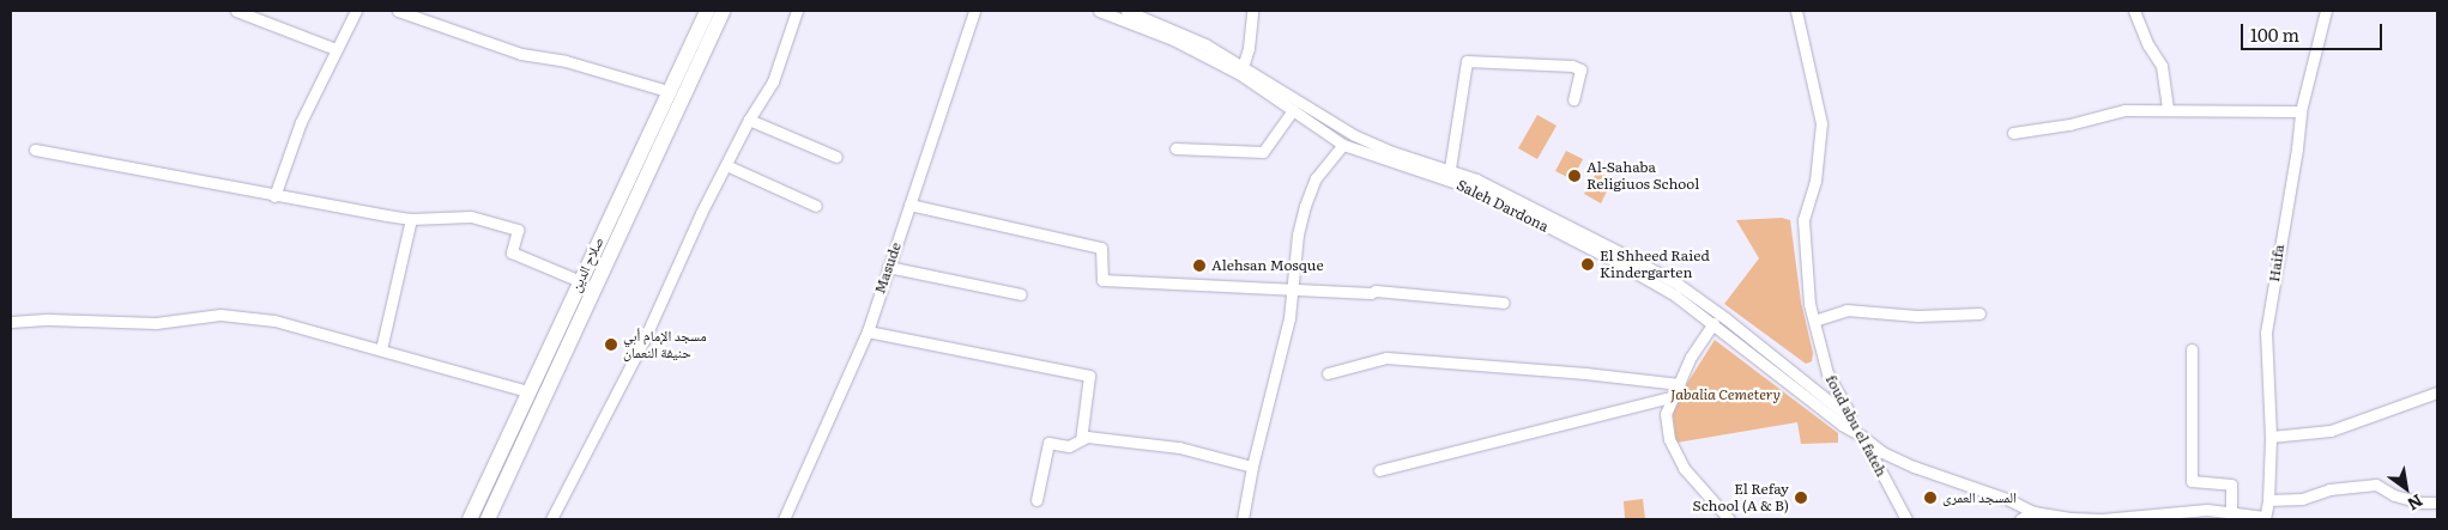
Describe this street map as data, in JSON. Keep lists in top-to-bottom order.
{
  "streets": {
    "highway": ["صلاح الدين"],
    "street": [
      "Saleh Dardona",
      "Haifa",
      "Masude",
      "foud abu el fateh"
    ]
  },
  "crossings": [
    ["Saleh Dardona", "Haifa"],
    ["Saleh Dardona", "foud abu el fateh"]
  ],
  "parks": ["Jabalia Cemetery"],
  "places": [
    "Al-Sahaba Religiuos School",
    "El Shheed Raied Kindergarten",
    "Alehsan Mosque",
    "مسجد الإمام أبي حنيفة النعمان",
    "El Refay School (A & B)",
    "المسجد العمرى"
  ],
  "scale_bar": "100 m",
  "north": "bottom right"
}
